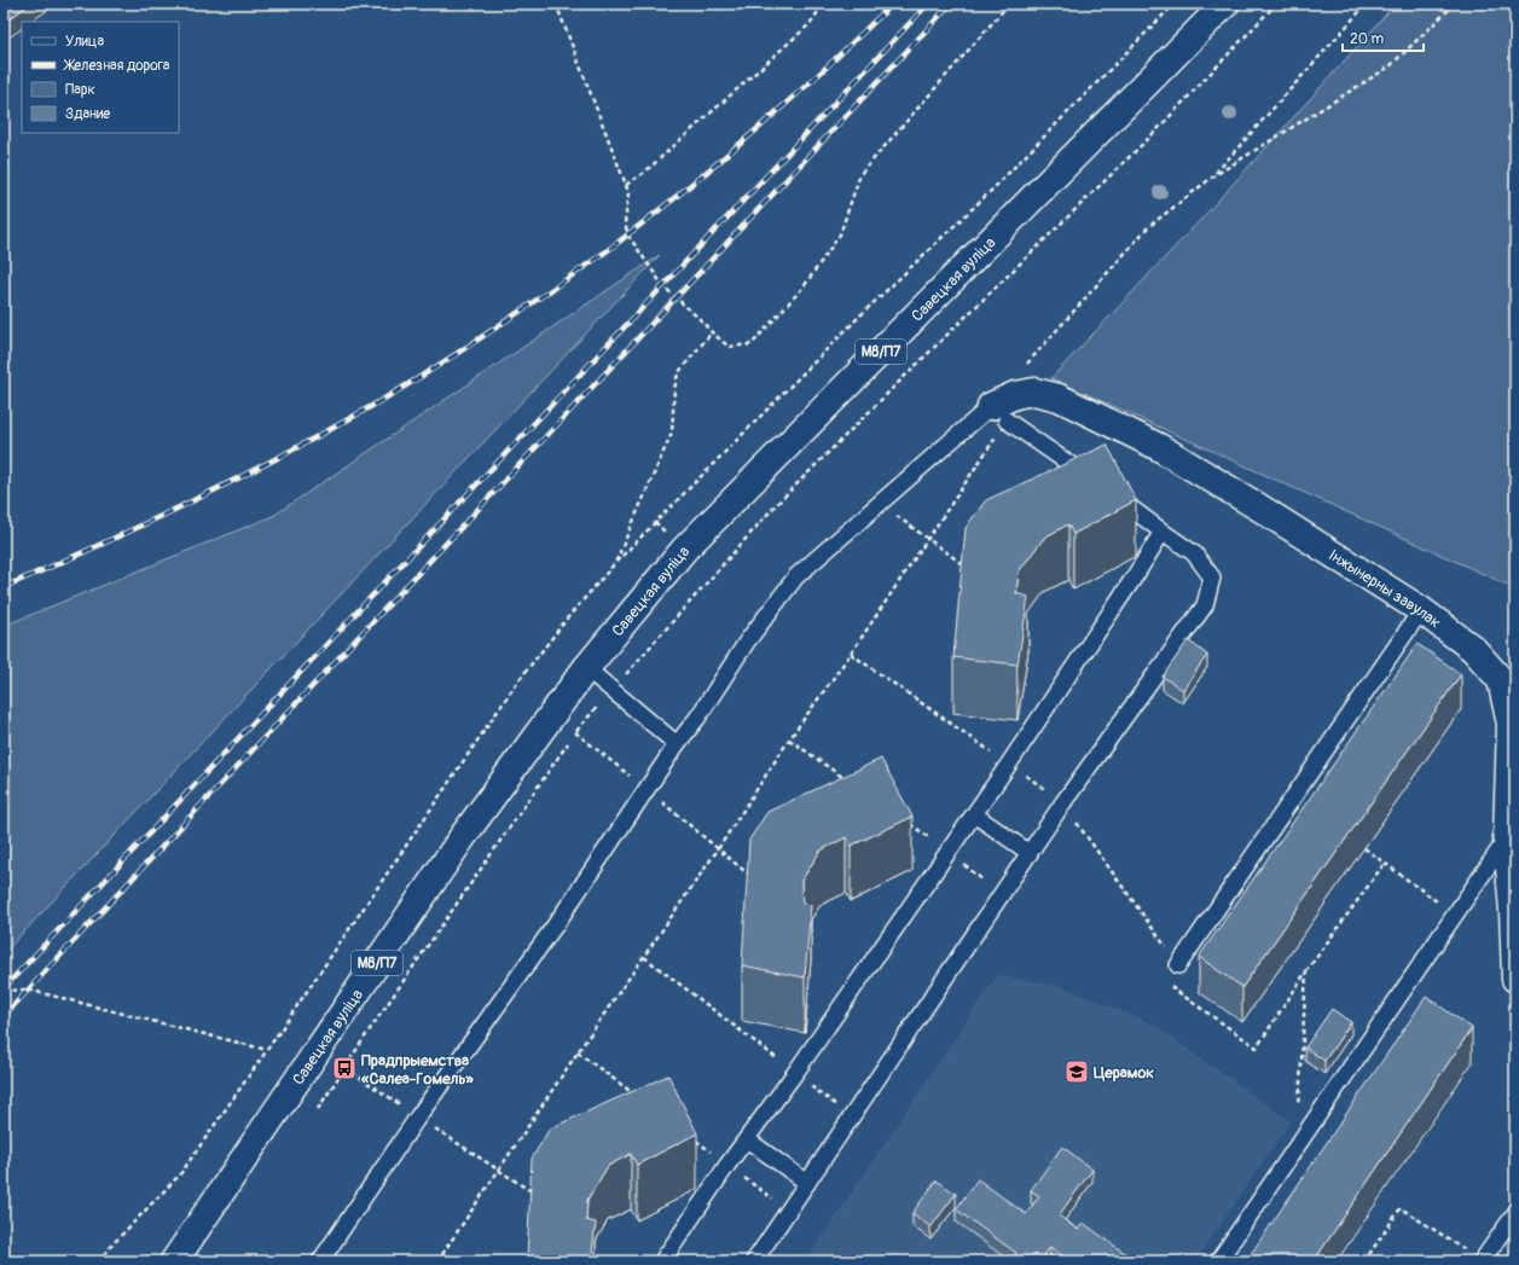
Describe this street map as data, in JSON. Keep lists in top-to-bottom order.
{
  "streets": {
    "main road": ["Савецкая вуліца", "М8/П7", "Інжынерны завулак"]
  },
  "places": {
    "bus stop": ["Прадпрыемства «Салеа-Гомель»"],
    "school or university": ["Церамок"]
  },
  "legend": [
    "Улица",
    "Железная дорога",
    "Парк",
    "Здание"
  ],
  "scale_bar": "20 m"
}
